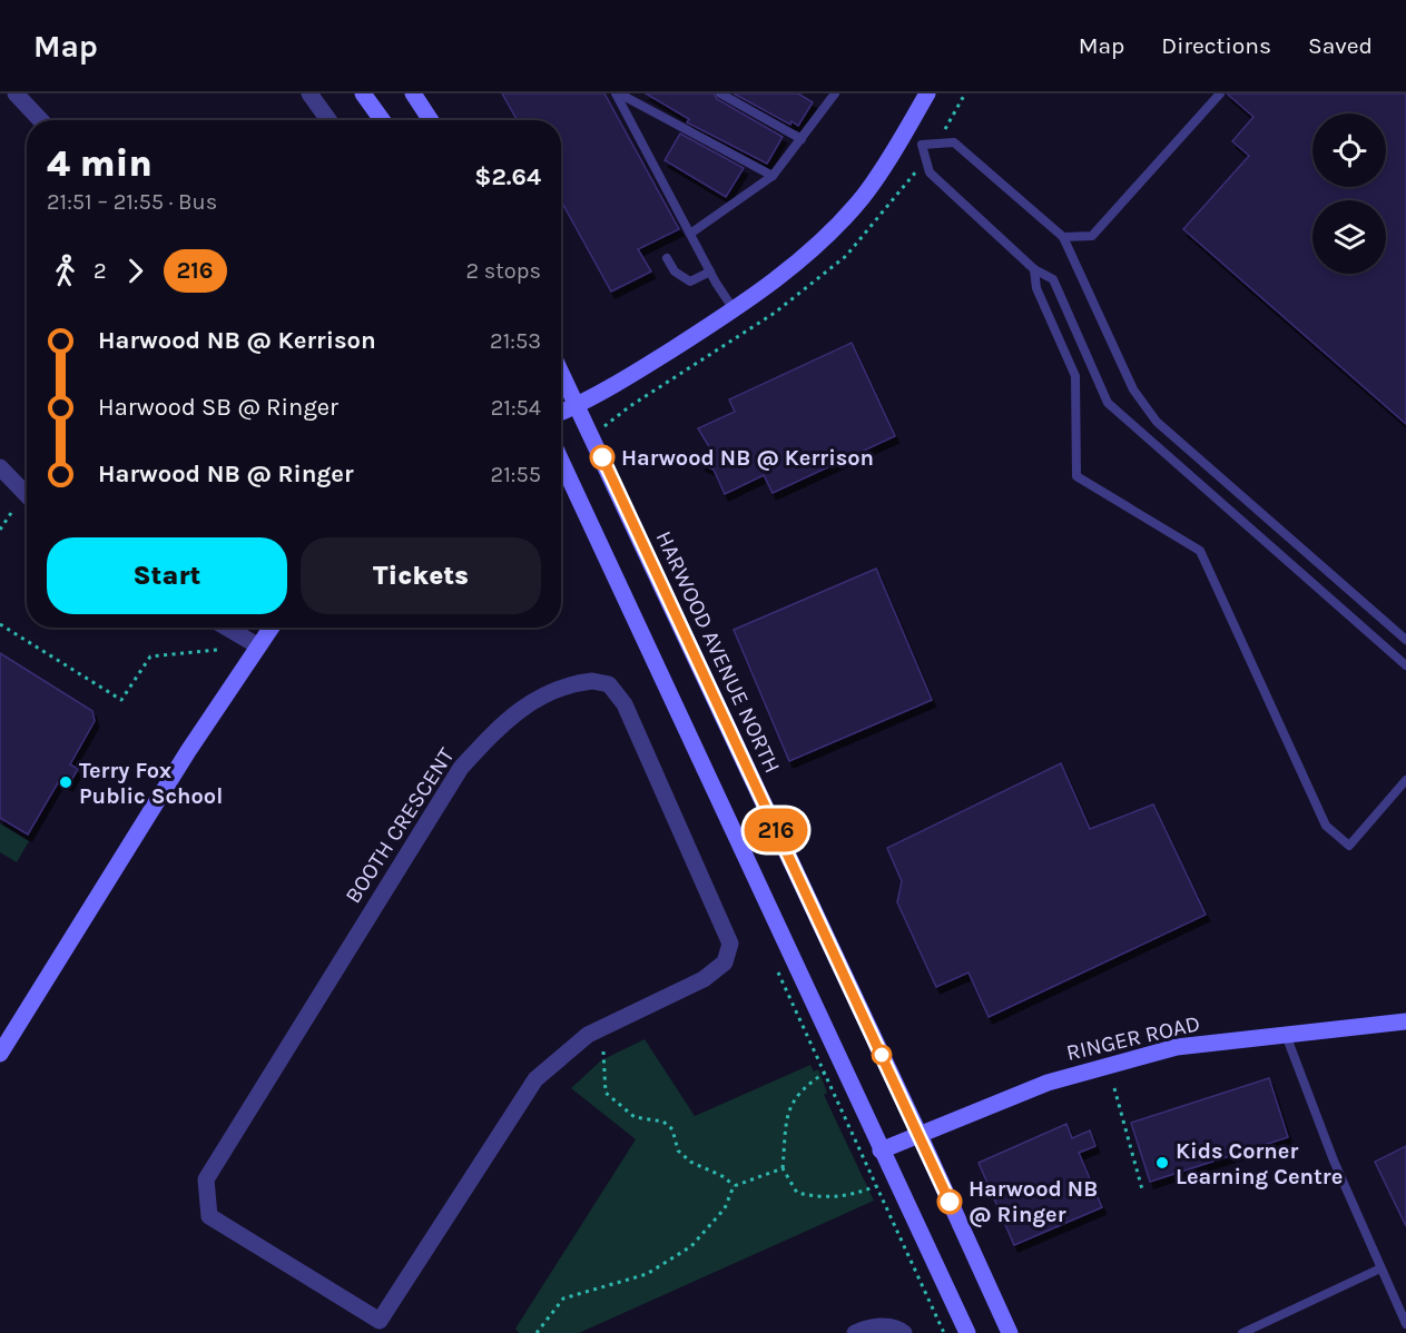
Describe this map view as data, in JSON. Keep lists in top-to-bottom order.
{
  "streets": {
    "main road": ["HARWOOD AVENUE NORTH", "RINGER ROAD"],
    "street": ["BOOTH CRESCENT"]
  },
  "crossings": [
    ["HARWOOD AVENUE NORTH", "RINGER ROAD"]
  ],
  "places": [
    "Harwood NB @ Kerrison",
    "Terry Fox Public School",
    "Kids Corner Learning Centre",
    "Harwood NB @ Ringer"
  ],
  "lines": ["bus line 216"],
  "page": {
    "header": "Map",
    "nav": ["Map", "Directions", "Saved"],
    "on_map": "216",
    "heading": ["4 min", "21:51 – 21:55 · Bus", "$2.64"],
    "legs": ["2", "216", "2 stops"],
    "list": [
      {
        "name": "Harwood NB @ Kerrison",
        "value": "21:53"
      },
      {
        "name": "Harwood SB @ Ringer",
        "value": "21:54"
      },
      {
        "name": "Harwood NB @ Ringer",
        "value": "21:55"
      }
    ],
    "buttons": ["Start", "Tickets"]
  }
}
